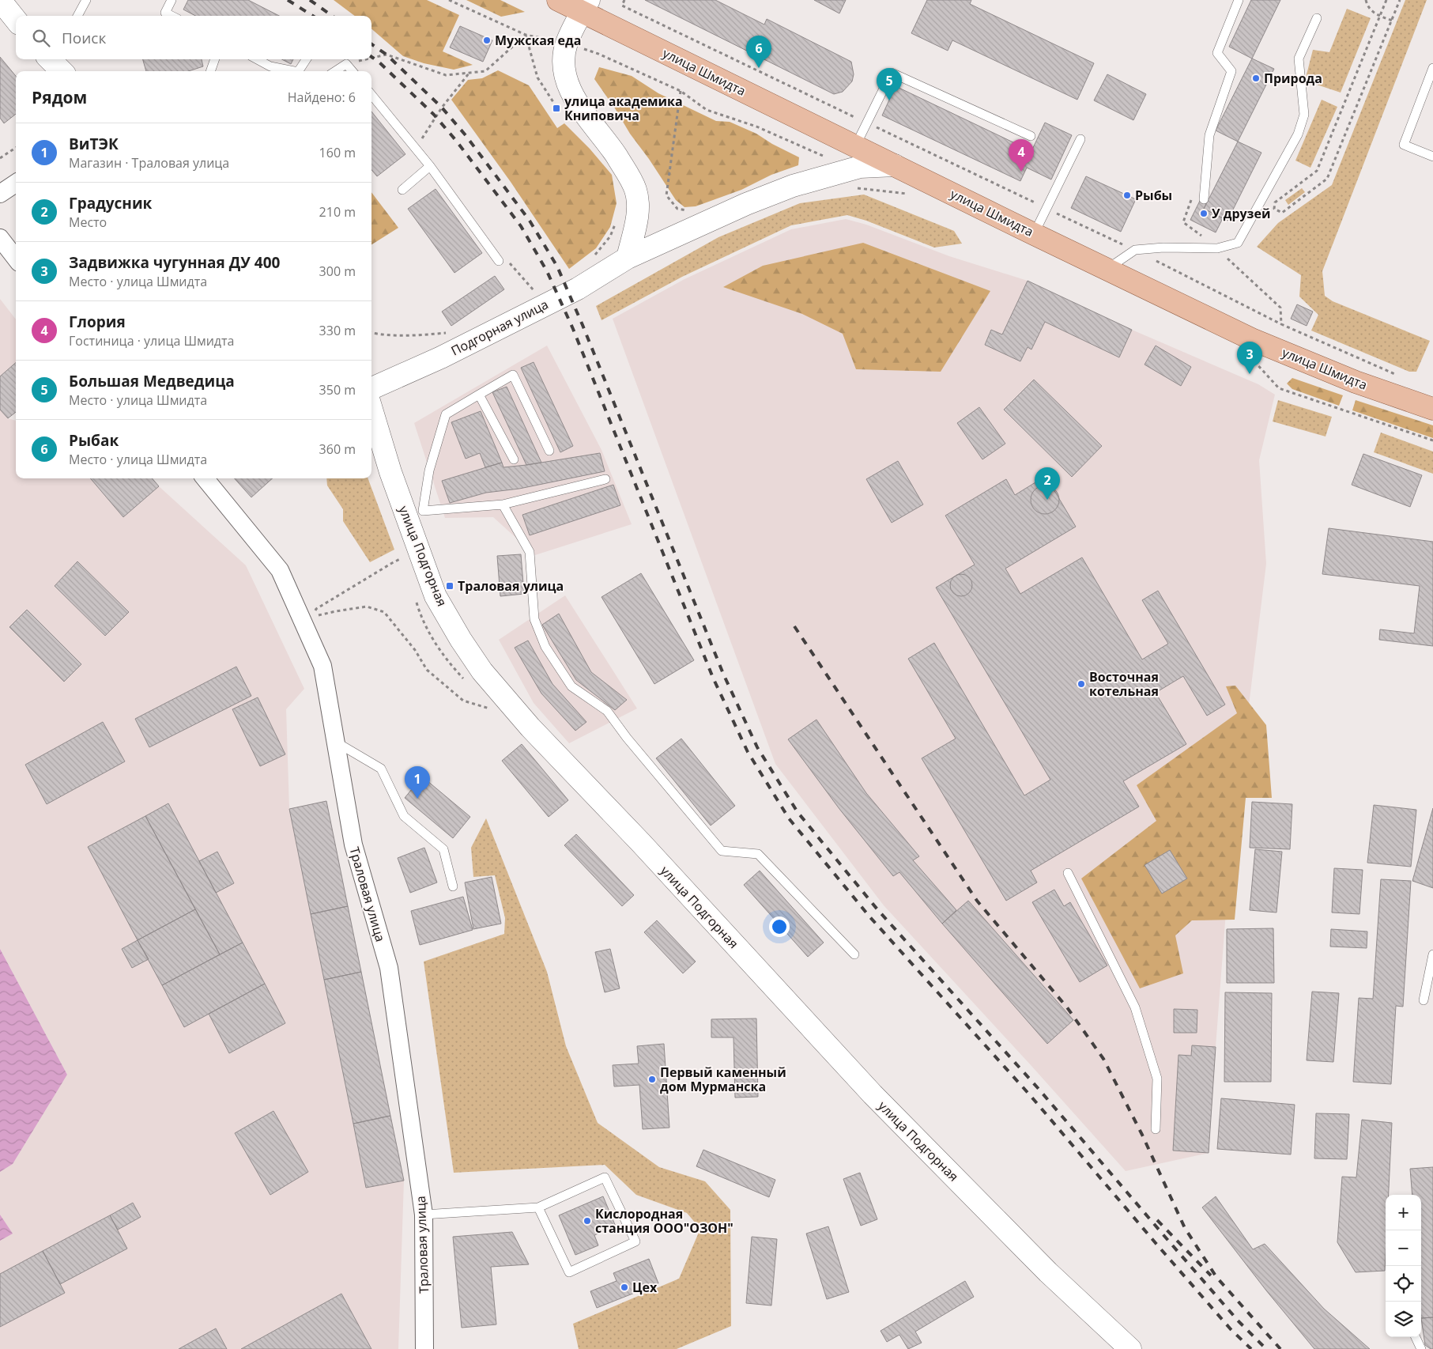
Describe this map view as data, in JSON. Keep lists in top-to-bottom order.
{
  "streets": {
    "main road": ["улица Шмидта", "Подгорная улица", "улица Подгорная"],
    "street": ["Траловая улица"]
  },
  "crossings": [
    ["улица Шмидта", "Подгорная улица"]
  ],
  "places": {
    "other": [
      "Мужская еда",
      "Природа",
      "Рыбы",
      "У друзей",
      "Восточная котельная",
      "Первый каменный дом Мурманска",
      "Кислородная станция ООО\"ОЗОН\"",
      "Цех"
    ],
    "transit": ["улица академика Книповича", "Траловая улица"]
  },
  "page": {
    "search": "Поиск",
    "pins": [
      "6",
      "5",
      "4",
      "3",
      "2",
      "1"
    ],
    "heading": ["Рядом", "Найдено: 6"],
    "list": [
      {
        "mark": "1",
        "name": "ВиТЭК",
        "note": "Магазин · Траловая улица",
        "value": "160 m"
      },
      {
        "mark": "2",
        "name": "Градусник",
        "note": "Место",
        "value": "210 m"
      },
      {
        "mark": "3",
        "name": "Задвижка чугунная ДУ 400",
        "note": "Место · улица Шмидта",
        "value": "300 m"
      },
      {
        "mark": "4",
        "name": "Глория",
        "note": "Гостиница · улица Шмидта",
        "value": "330 m"
      },
      {
        "mark": "5",
        "name": "Большая Медведица",
        "note": "Место · улица Шмидта",
        "value": "350 m"
      },
      {
        "mark": "6",
        "name": "Рыбак",
        "note": "Место · улица Шмидта",
        "value": "360 m"
      }
    ],
    "map_buttons": ["+", "−"]
  }
}
